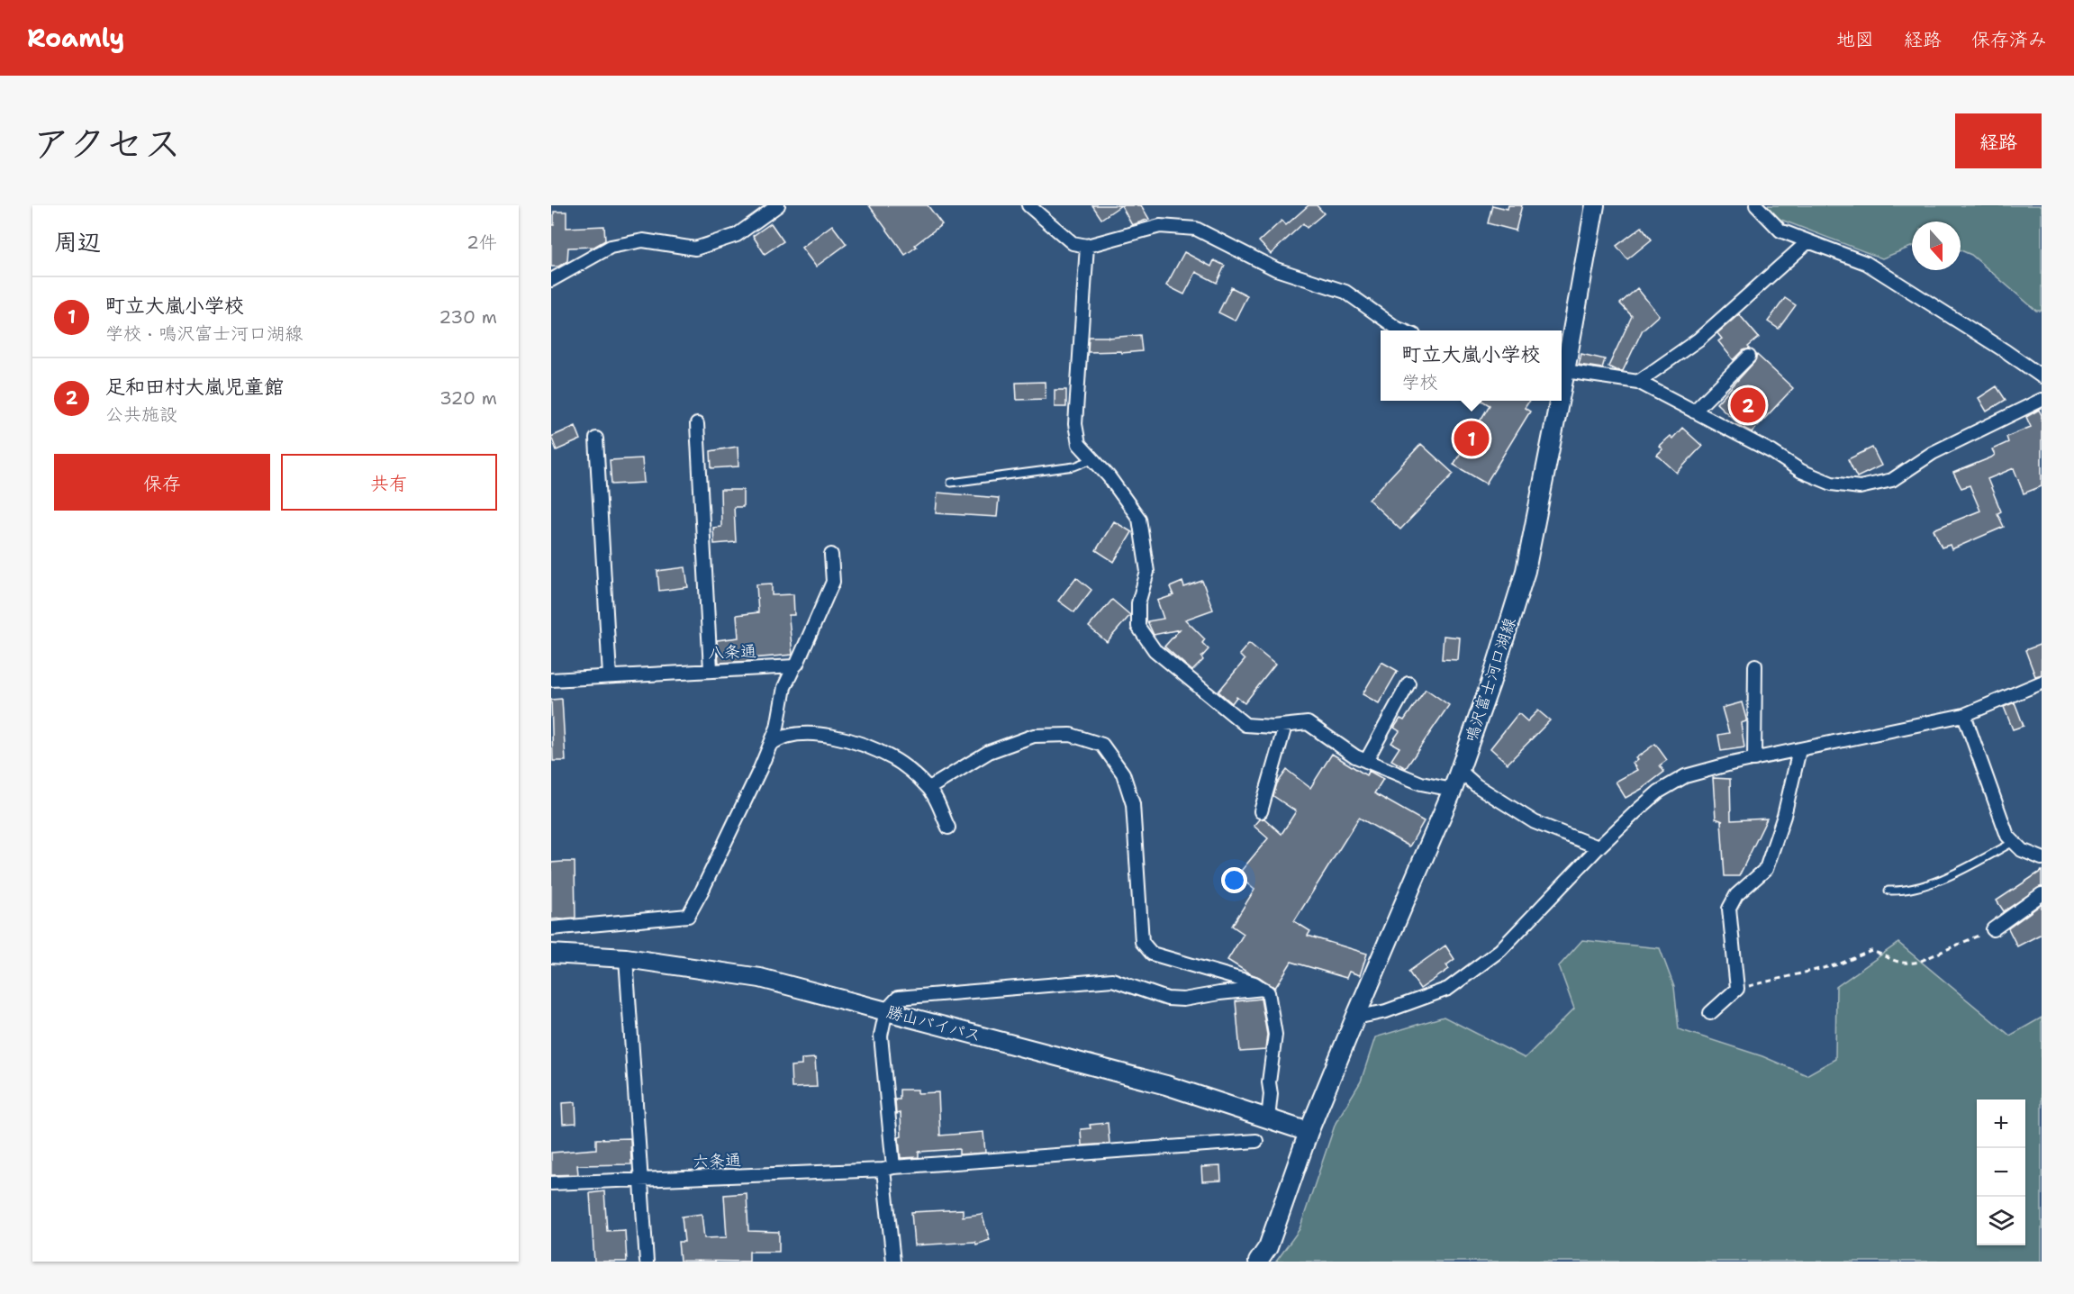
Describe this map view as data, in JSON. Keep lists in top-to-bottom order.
{
  "streets": {
    "main road": ["鳴沢富士河口湖線", "勝山バイパス"],
    "street": ["八条通", "六条通"]
  },
  "crossings": [
    ["鳴沢富士河口湖線", "勝山バイパス"]
  ],
  "north": "bottom",
  "page": {
    "header": "Roamly",
    "nav": ["地図", "経路", "保存済み"],
    "title": "アクセス",
    "buttons": [
      "経路",
      ["保存", "共有"]
    ],
    "heading": ["周辺", "2件"],
    "list": [
      {
        "mark": "1",
        "name": "町立大嵐小学校",
        "note": "学校 · 鳴沢富士河口湖線",
        "value": "230 m"
      },
      {
        "mark": "2",
        "name": "足和田村大嵐児童館",
        "note": "公共施設",
        "value": "320 m"
      }
    ],
    "popup": ["町立大嵐小学校", "学校"],
    "pins": ["2", "1"],
    "map_buttons": ["+", "−"]
  }
}
